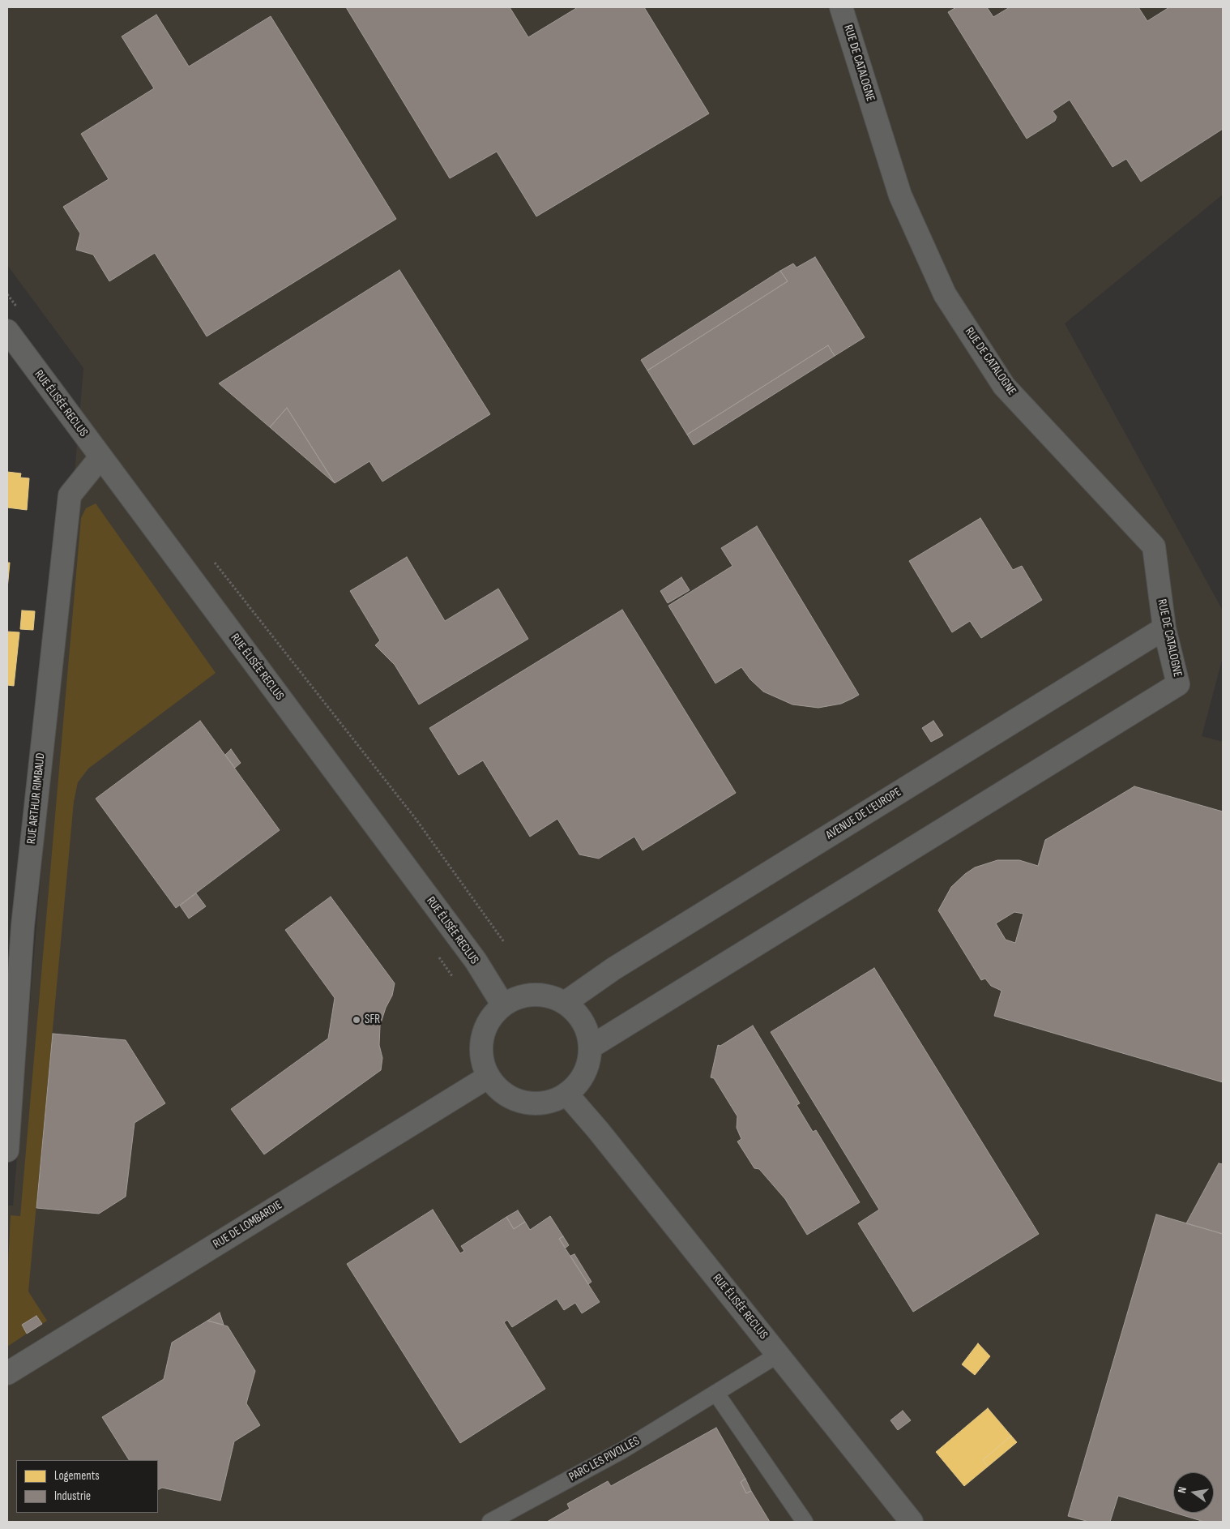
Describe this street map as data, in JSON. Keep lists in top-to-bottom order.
{
  "streets": {
    "street": [
      "RUE DE CATALOGNE",
      "RUE ÉLISÉE RECLUS",
      "RUE ARTHUR RIMBAUD",
      "AVENUE DE L'EUROPE",
      "RUE DE LOMBARDIE"
    ],
    "lane": ["PARC LES PIVOLLES"]
  },
  "crossings": [
    ["RUE DE CATALOGNE", "RUE ÉLISÉE RECLUS"],
    ["RUE DE CATALOGNE", "AVENUE DE L'EUROPE"],
    ["RUE DE CATALOGNE", "RUE DE LOMBARDIE"],
    ["RUE ÉLISÉE RECLUS", "RUE ARTHUR RIMBAUD"],
    ["RUE ÉLISÉE RECLUS", "AVENUE DE L'EUROPE"],
    ["RUE ÉLISÉE RECLUS", "RUE DE LOMBARDIE"],
    ["RUE ÉLISÉE RECLUS", "PARC LES PIVOLLES"],
    ["AVENUE DE L'EUROPE", "RUE DE LOMBARDIE"]
  ],
  "places": ["SFR"],
  "legend": ["Logements", "Industrie"],
  "north": "left"
}
